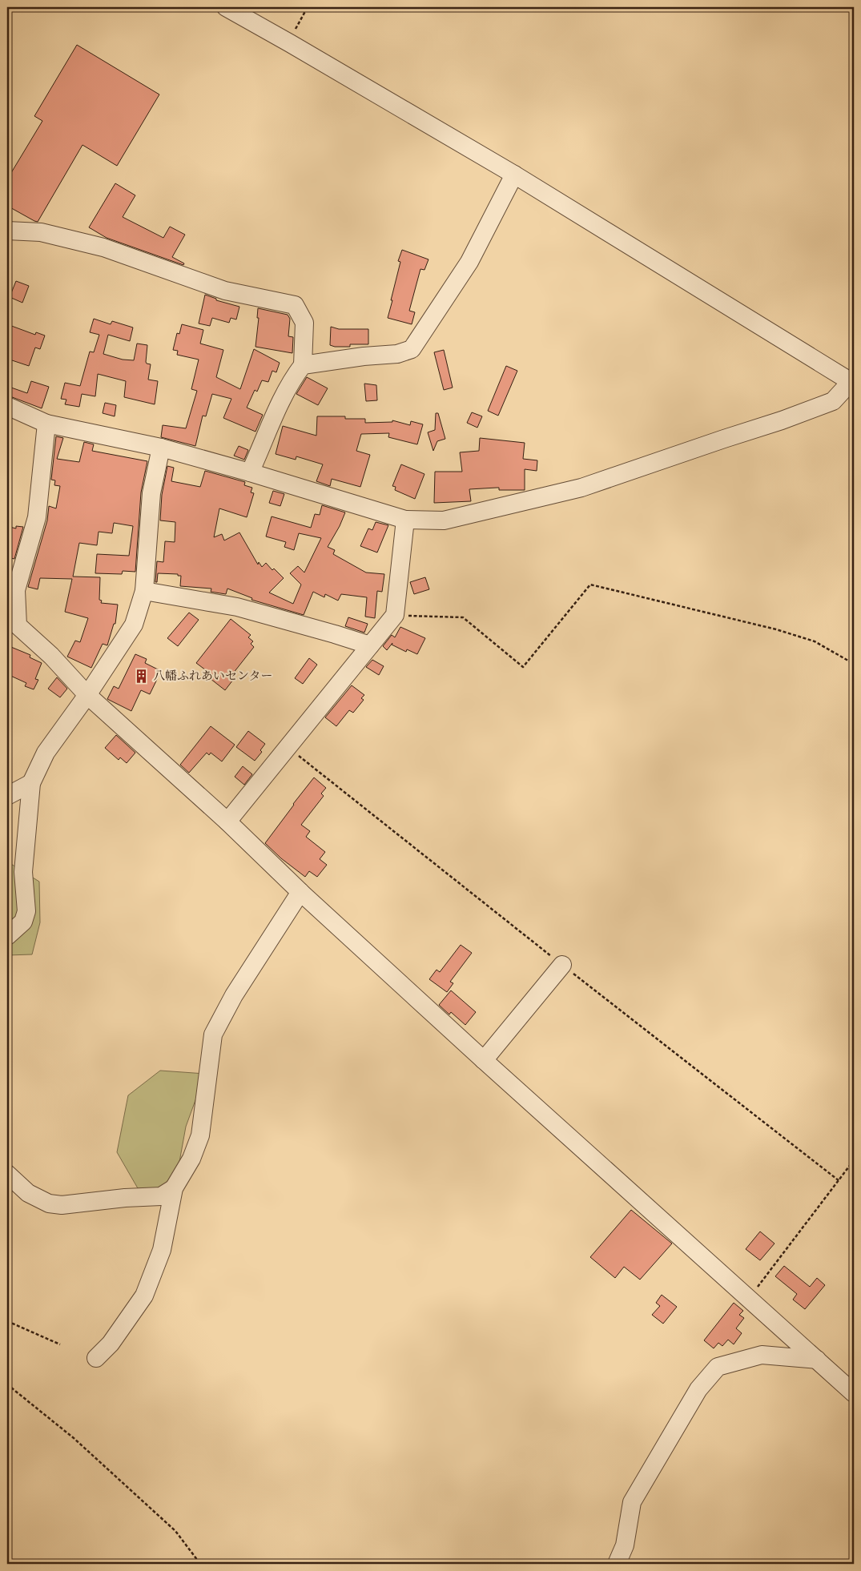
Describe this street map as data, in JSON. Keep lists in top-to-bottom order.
{
  "places": {
    "building": ["八幡ふれあいセンター"]
  }
}
